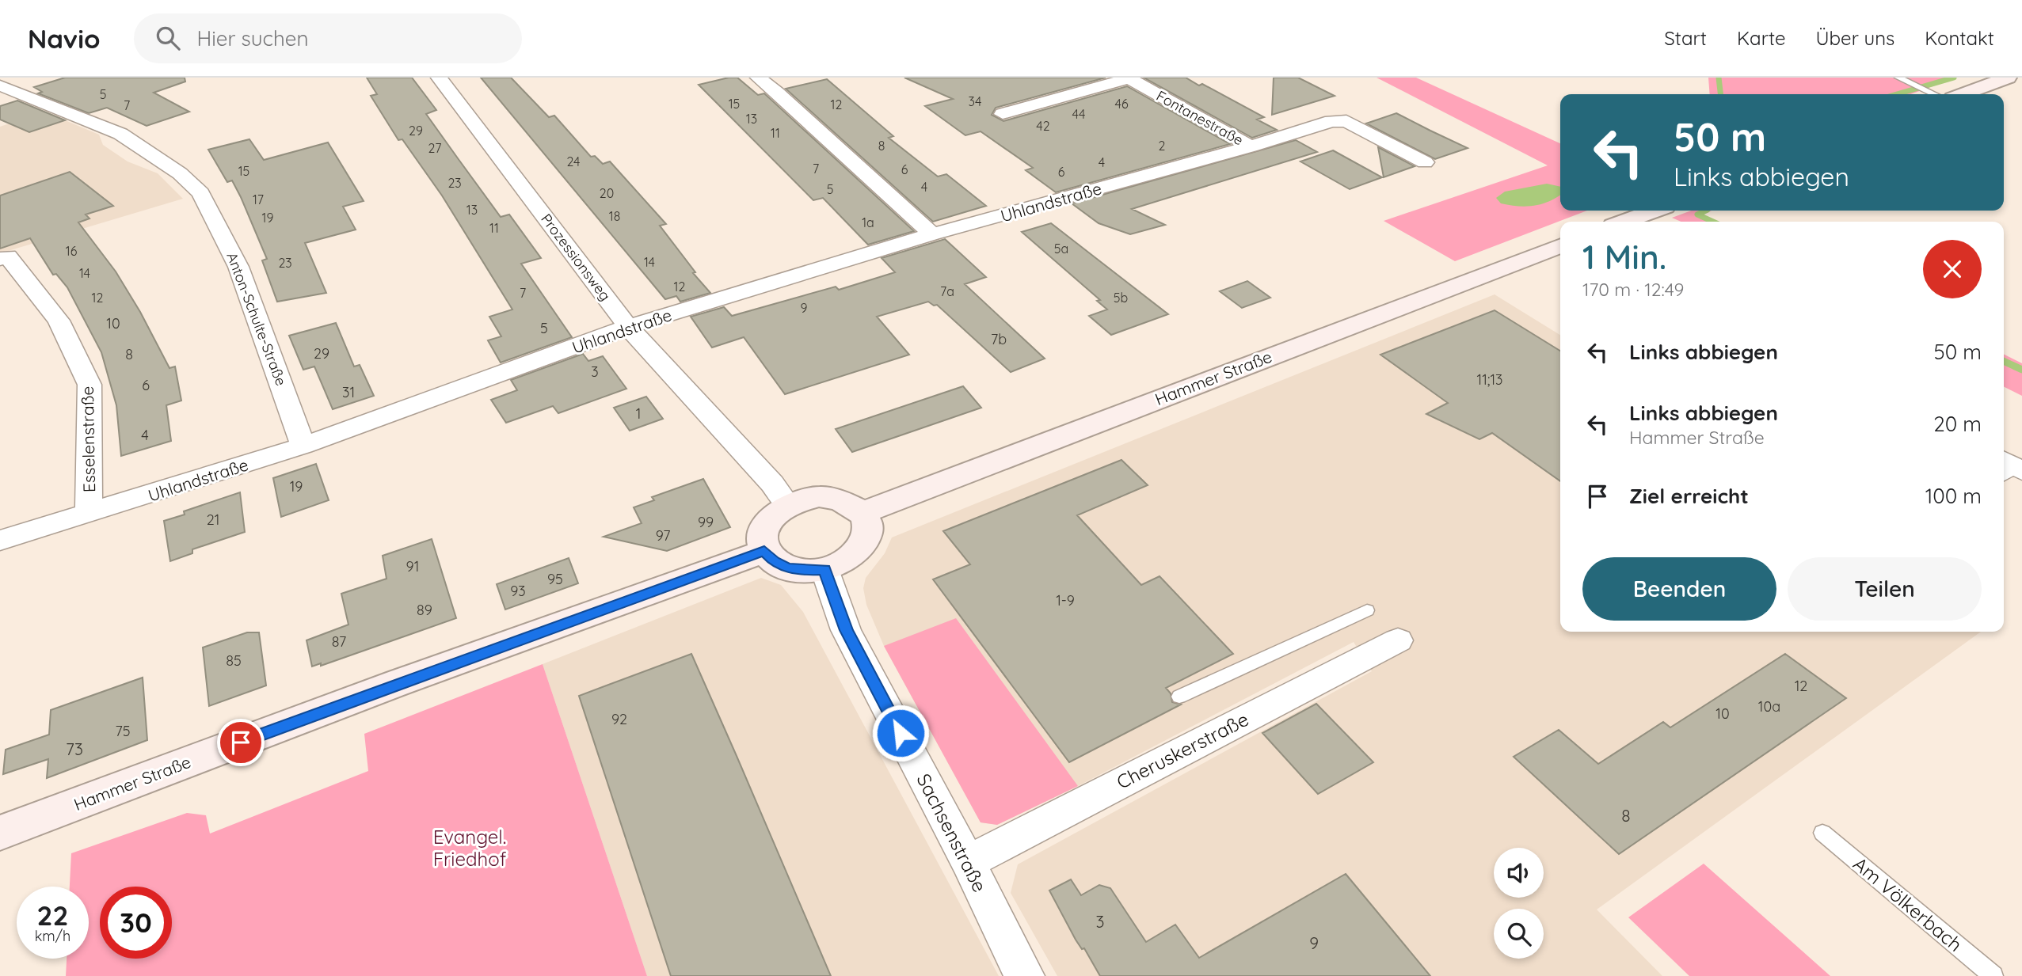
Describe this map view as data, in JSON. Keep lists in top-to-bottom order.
{
  "streets": {
    "main road": ["Hammer Straße"],
    "street": [
      "Fontanestraße",
      "Uhlandstraße",
      "Prozessionsweg",
      "Anton-Schulte-Straße",
      "Esselenstraße",
      "Cheruskerstraße",
      "Sachsenstraße"
    ],
    "lane": ["Am Völkerbach"]
  },
  "crossings": [
    ["Fontanestraße", "Uhlandstraße"],
    ["Uhlandstraße", "Prozessionsweg"],
    ["Uhlandstraße", "Anton-Schulte-Straße"],
    ["Uhlandstraße", "Esselenstraße"],
    ["Prozessionsweg", "Hammer Straße"],
    ["Prozessionsweg", "Sachsenstraße"],
    ["Hammer Straße", "Sachsenstraße"],
    ["Cheruskerstraße", "Sachsenstraße"]
  ],
  "parks": ["Evangel. Friedhof"],
  "house_numbers": [
    "5",
    "34",
    "15",
    "46",
    "12",
    "7",
    "44",
    "13",
    "42",
    "29",
    "11",
    "8",
    "2",
    "27",
    "24",
    "4",
    "7",
    "6",
    "15",
    "6",
    "23",
    "4",
    "5",
    "20",
    "17",
    "13",
    "18",
    "19",
    "1a",
    "11",
    "5a",
    "16",
    "14",
    "23",
    "14",
    "12",
    "7a",
    "7",
    "12",
    "5b",
    "9",
    "10",
    "5",
    "7b",
    "29",
    "8",
    "3",
    "11;13",
    "6",
    "31",
    "1",
    "4",
    "19",
    "21",
    "99",
    "97",
    "91",
    "95",
    "93",
    "1-9",
    "89",
    "87",
    "85",
    "12",
    "10a",
    "10",
    "92",
    "75",
    "73",
    "8",
    "3",
    "9"
  ],
  "page": {
    "header": "Navio",
    "search": "Hier suchen",
    "nav": [
      "Start",
      "Karte",
      "Über uns",
      "Kontakt"
    ],
    "turn": ["50 m", "Links abbiegen"],
    "heading": ["1 Min.", "170 m · 12:49"],
    "list": [
      {
        "name": "Links abbiegen",
        "value": "50 m"
      },
      {
        "name": "Links abbiegen",
        "note": "Hammer Straße",
        "value": "20 m"
      },
      {
        "name": "Ziel erreicht",
        "value": "100 m"
      }
    ],
    "buttons": ["Beenden", "Teilen"],
    "speed": "22 km/h",
    "limit": "30"
  }
}
